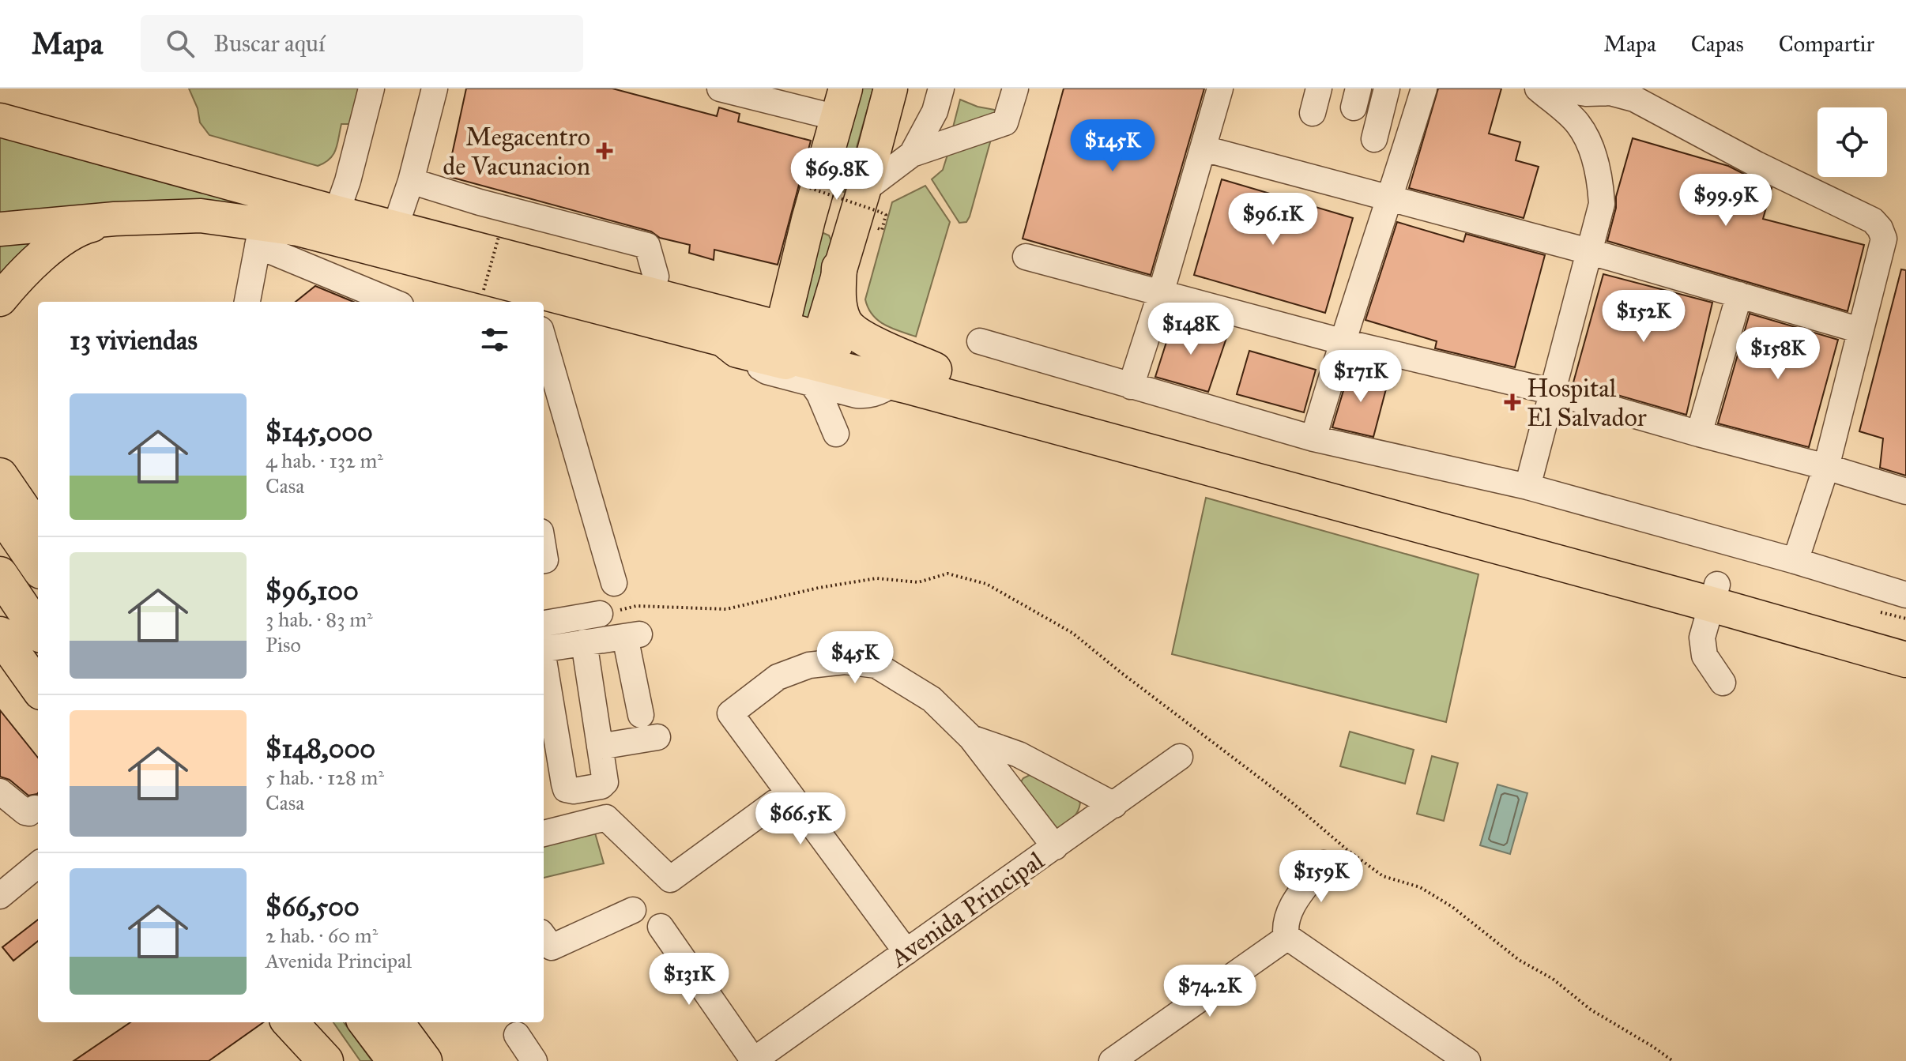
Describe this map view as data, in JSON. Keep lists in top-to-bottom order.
{
  "streets": {
    "street": ["Avenida Principal"]
  },
  "places": {
    "health": ["Megacentro de Vacunacion", "Hospital El Salvador"]
  },
  "page": {
    "header": "Mapa",
    "search": "Buscar aquí",
    "nav": ["Mapa", "Capas", "Compartir"],
    "price": [
      "$145K",
      "$69.8K",
      "$99.9K",
      "$96.1K",
      "$152K",
      "$148K",
      "$158K",
      "$171K",
      "$45K",
      "$66.5K",
      "$159K",
      "$131K",
      "$74.2K"
    ],
    "heading": "13 viviendas",
    "list": [
      {
        "name": "$145,000",
        "note": "4 hab. · 132 m² · Casa"
      },
      {
        "name": "$96,100",
        "note": "3 hab. · 83 m² · Piso"
      },
      {
        "name": "$148,000",
        "note": "5 hab. · 128 m² · Casa"
      },
      {
        "name": "$66,500",
        "note": "2 hab. · 60 m² · Avenida Principal"
      }
    ]
  }
}
